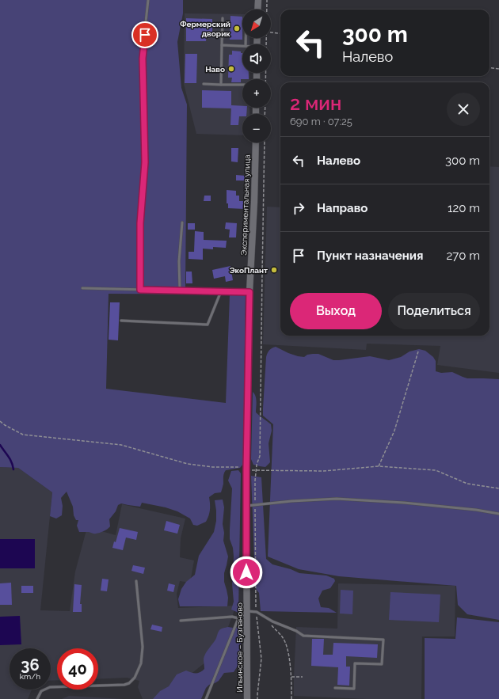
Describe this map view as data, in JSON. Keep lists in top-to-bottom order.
{
  "streets": {
    "street": ["Экспериментальная улица", "Ильинское – Бузланово"]
  },
  "crossings": [
    ["Экспериментальная улица", "Ильинское – Бузланово"]
  ],
  "places": ["Фермерский дворик", "Наво", "ЭкоПлант"],
  "north": "bottom left",
  "page": {
    "map_buttons": ["+", "−"],
    "turn": ["300 m", "Налево"],
    "heading": ["2 мин", "690 m · 07:25"],
    "list": [
      {
        "name": "Налево",
        "value": "300 m"
      },
      {
        "name": "Направо",
        "value": "120 m"
      },
      {
        "name": "Пункт назначения",
        "value": "270 m"
      }
    ],
    "buttons": ["Выход", "Поделиться"],
    "speed": "36 km/h",
    "limit": "40"
  }
}
